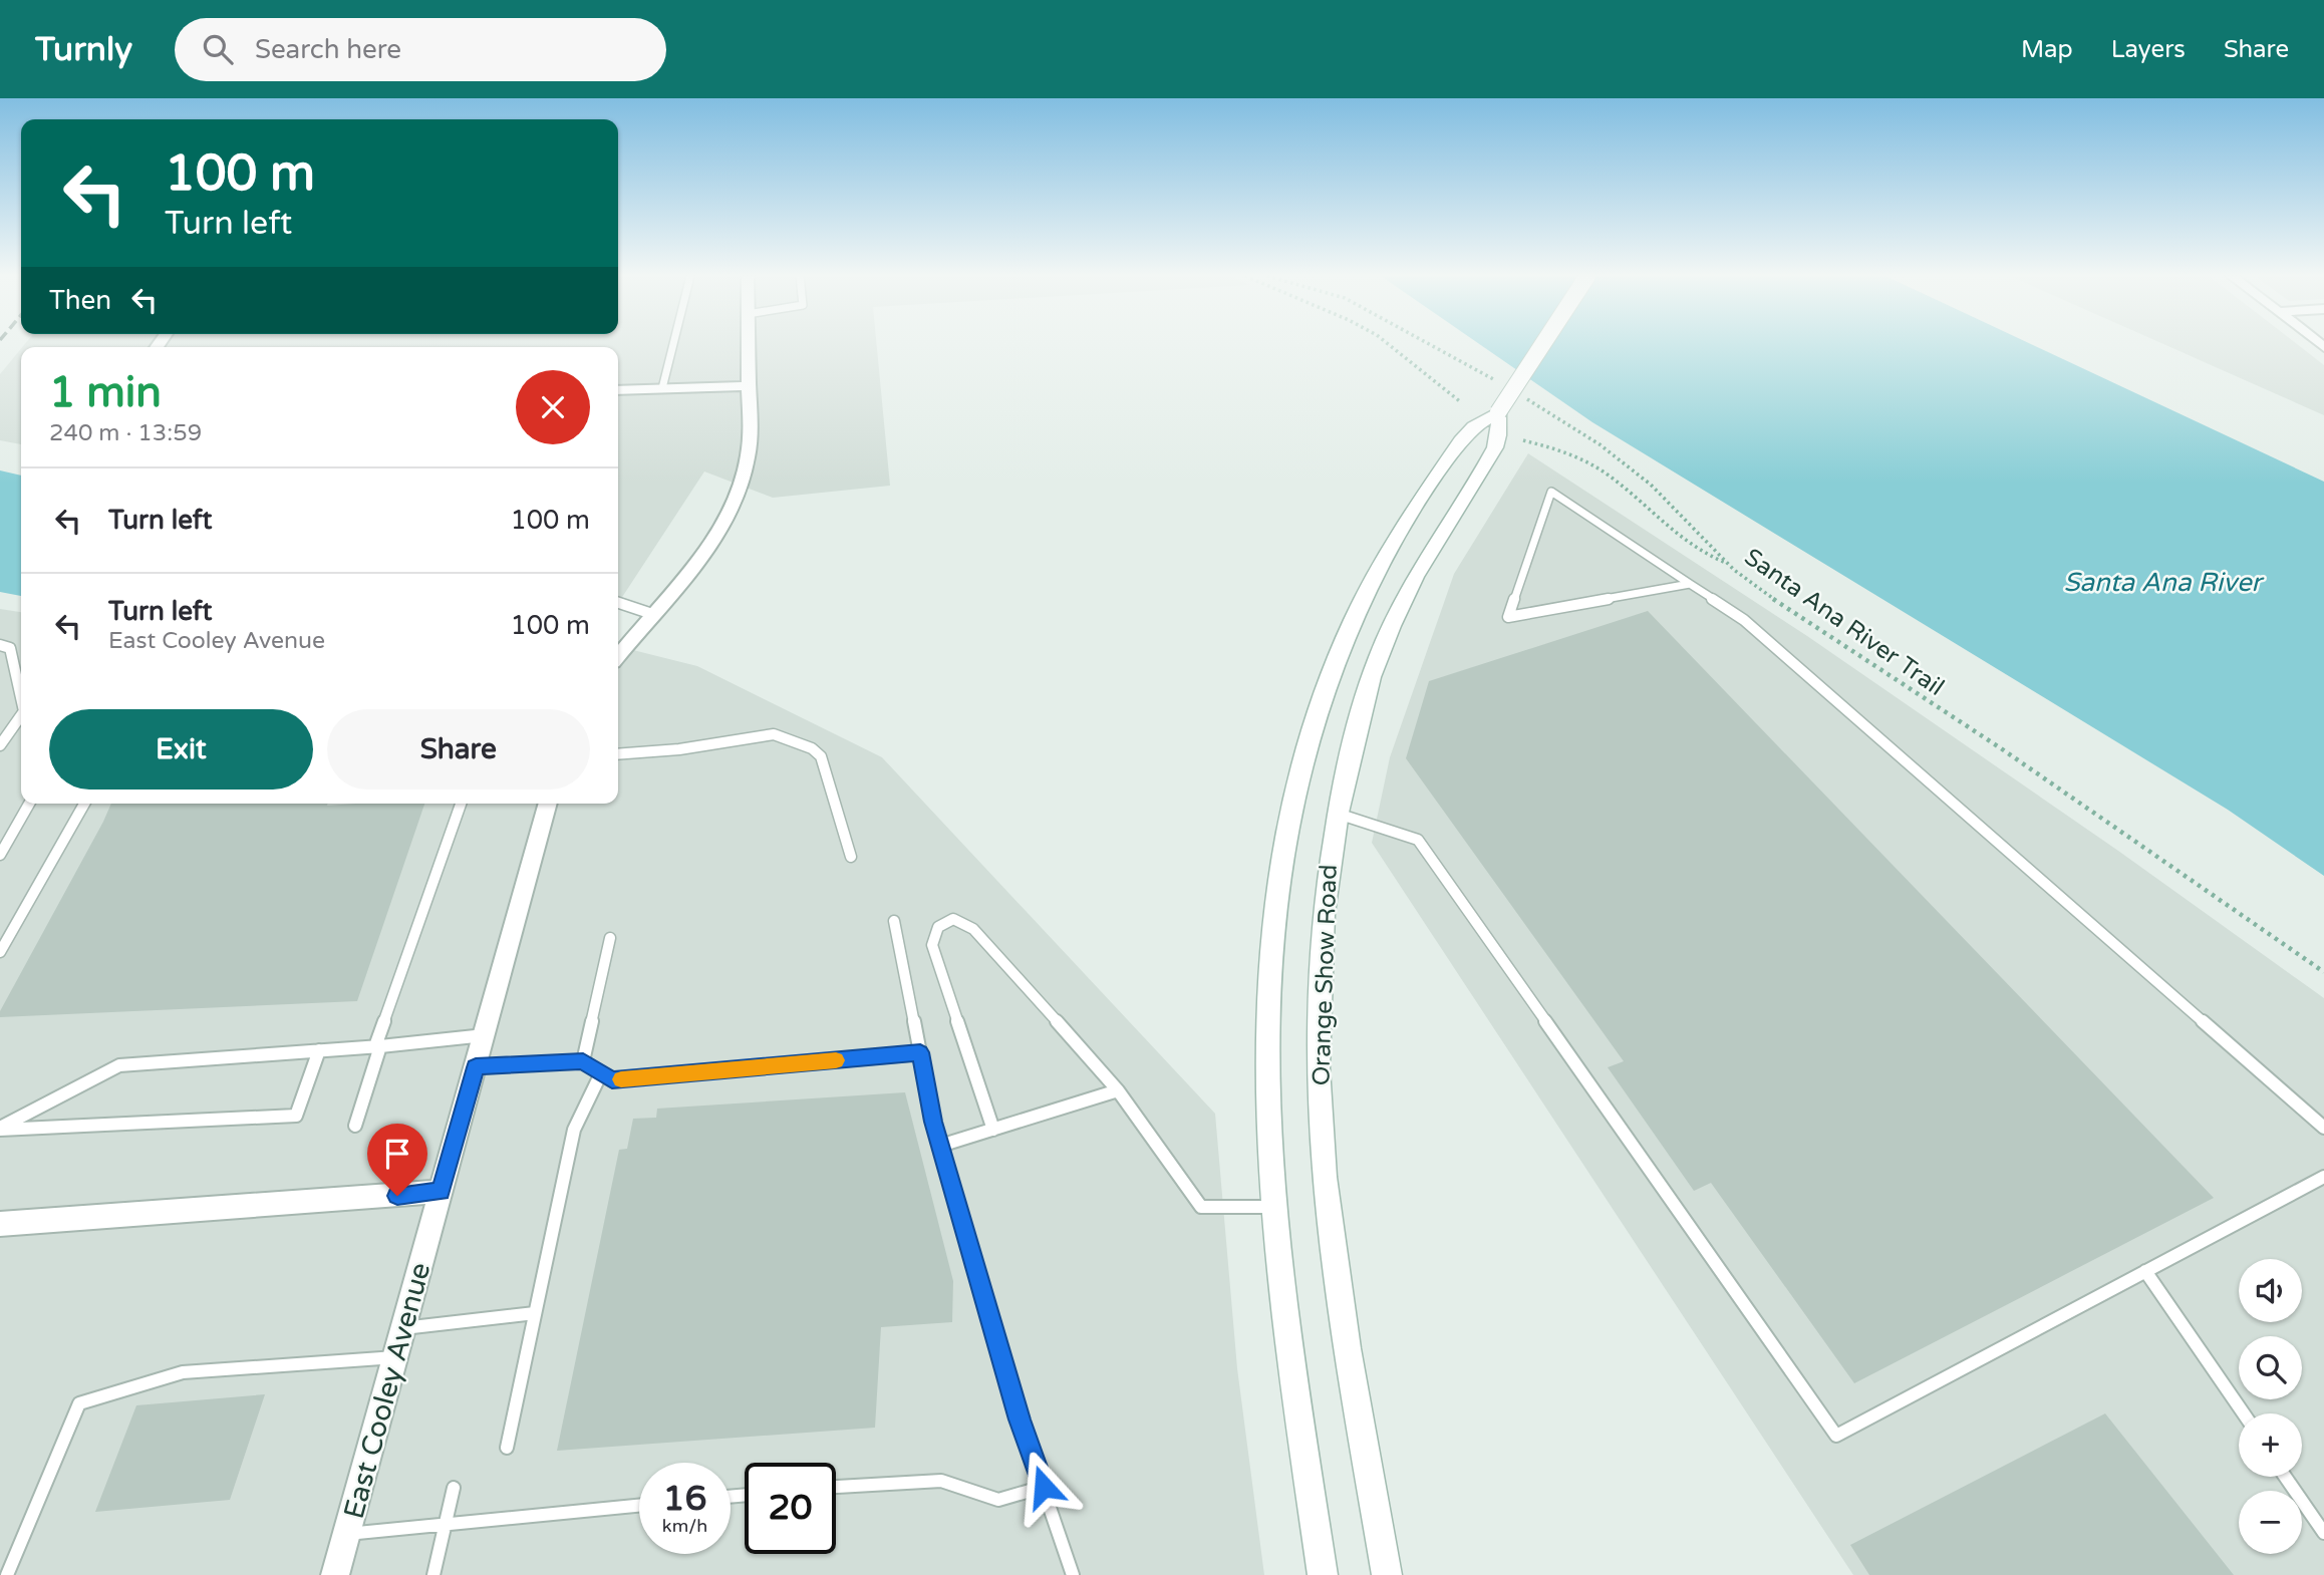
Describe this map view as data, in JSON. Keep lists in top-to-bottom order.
{
  "streets": {
    "main road": ["Orange Show Road"],
    "street": ["East Cooley Avenue"],
    "path": ["Santa Ana River Trail"]
  },
  "water": ["Santa Ana River"],
  "page": {
    "header": "Turnly",
    "search": "Search here",
    "nav": ["Map", "Layers", "Share"],
    "turn": ["100 m", "Turn left"],
    "then": "Then",
    "heading": ["1 min", "240 m · 13:59"],
    "list": [
      {
        "name": "Turn left",
        "value": "100 m"
      },
      {
        "name": "Turn left",
        "note": "East Cooley Avenue",
        "value": "100 m"
      }
    ],
    "buttons": ["Exit", "Share"],
    "map_buttons": ["+", "−"],
    "speed": "16 km/h",
    "limit": "20"
  }
}
